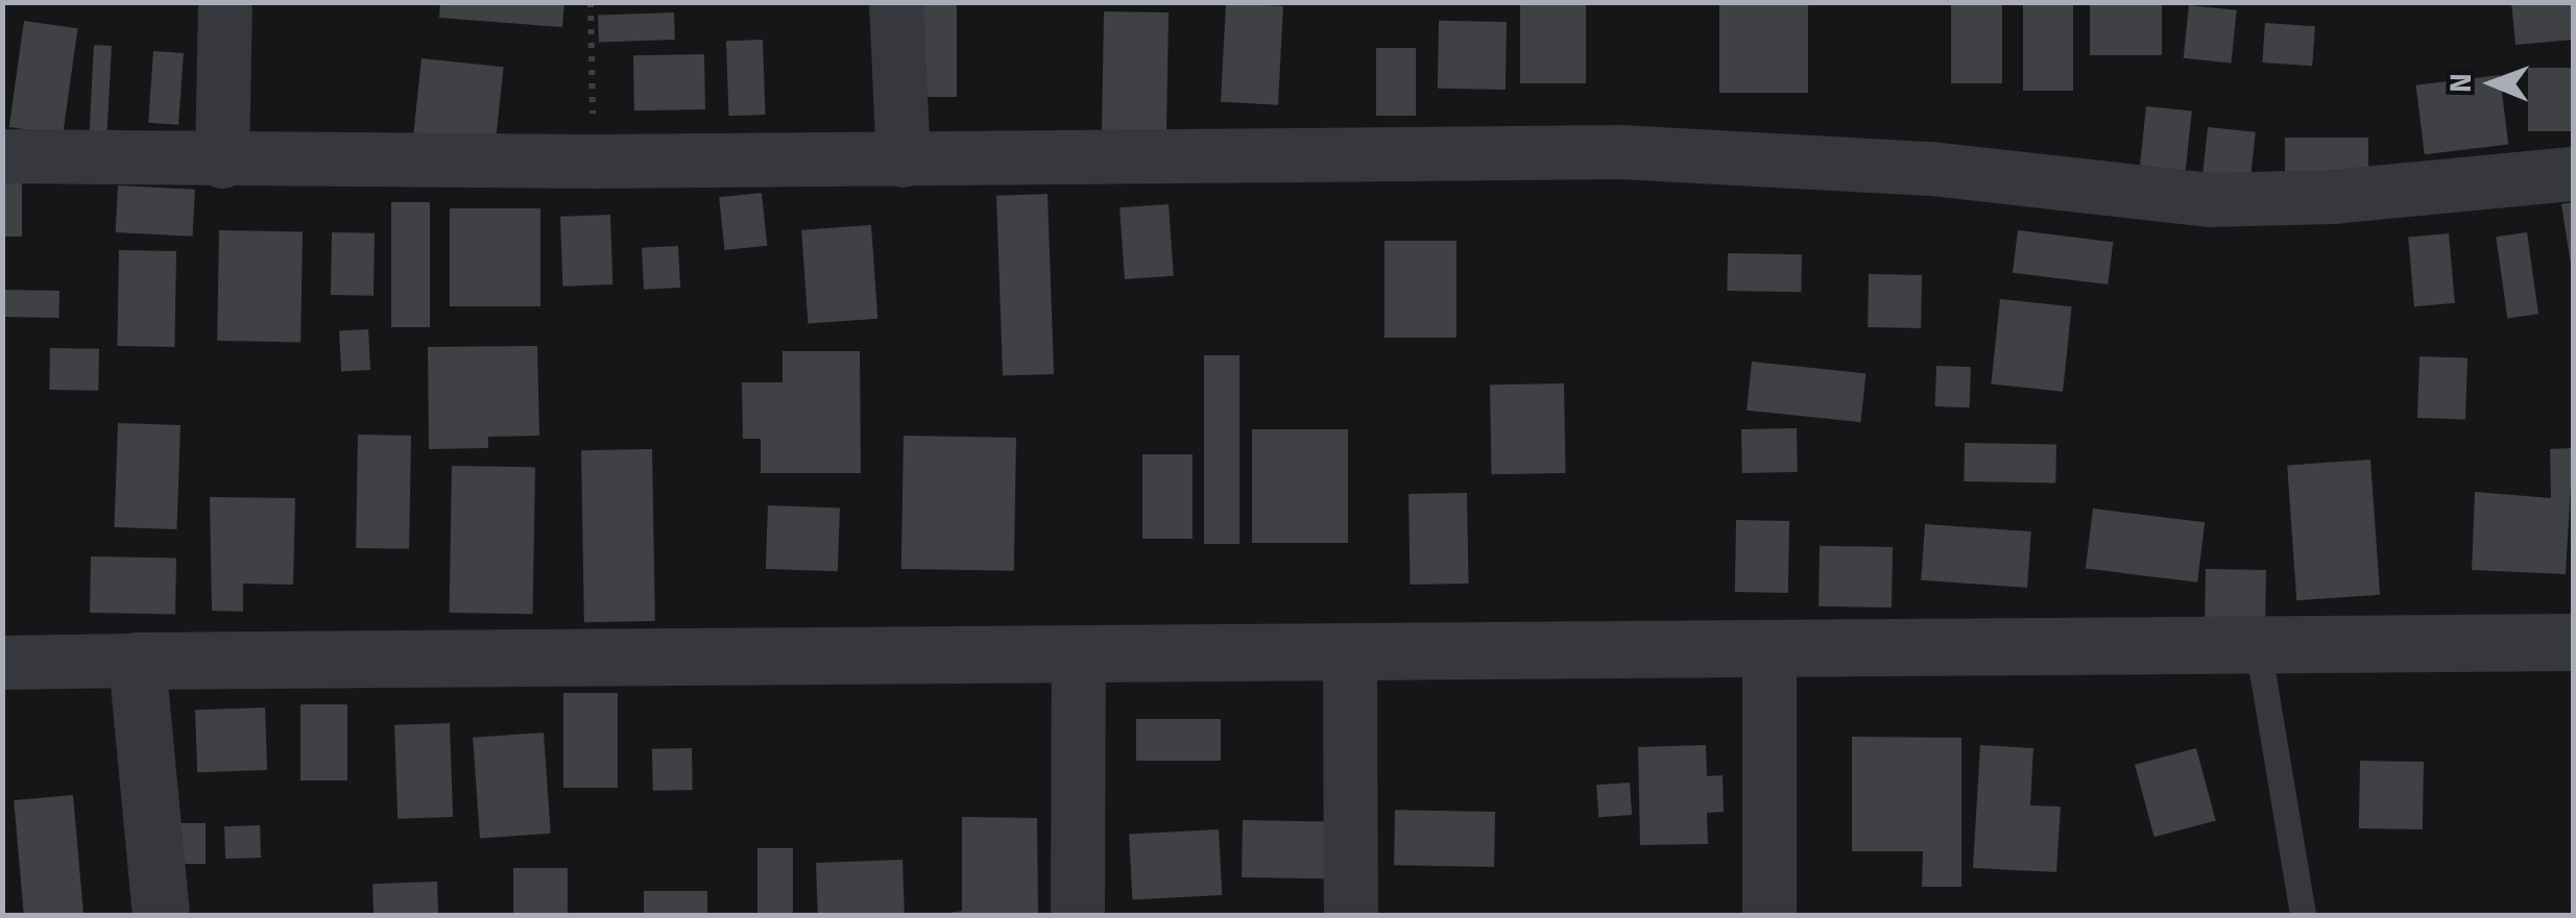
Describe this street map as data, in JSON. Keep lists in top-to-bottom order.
{
  "north": "left"
}
